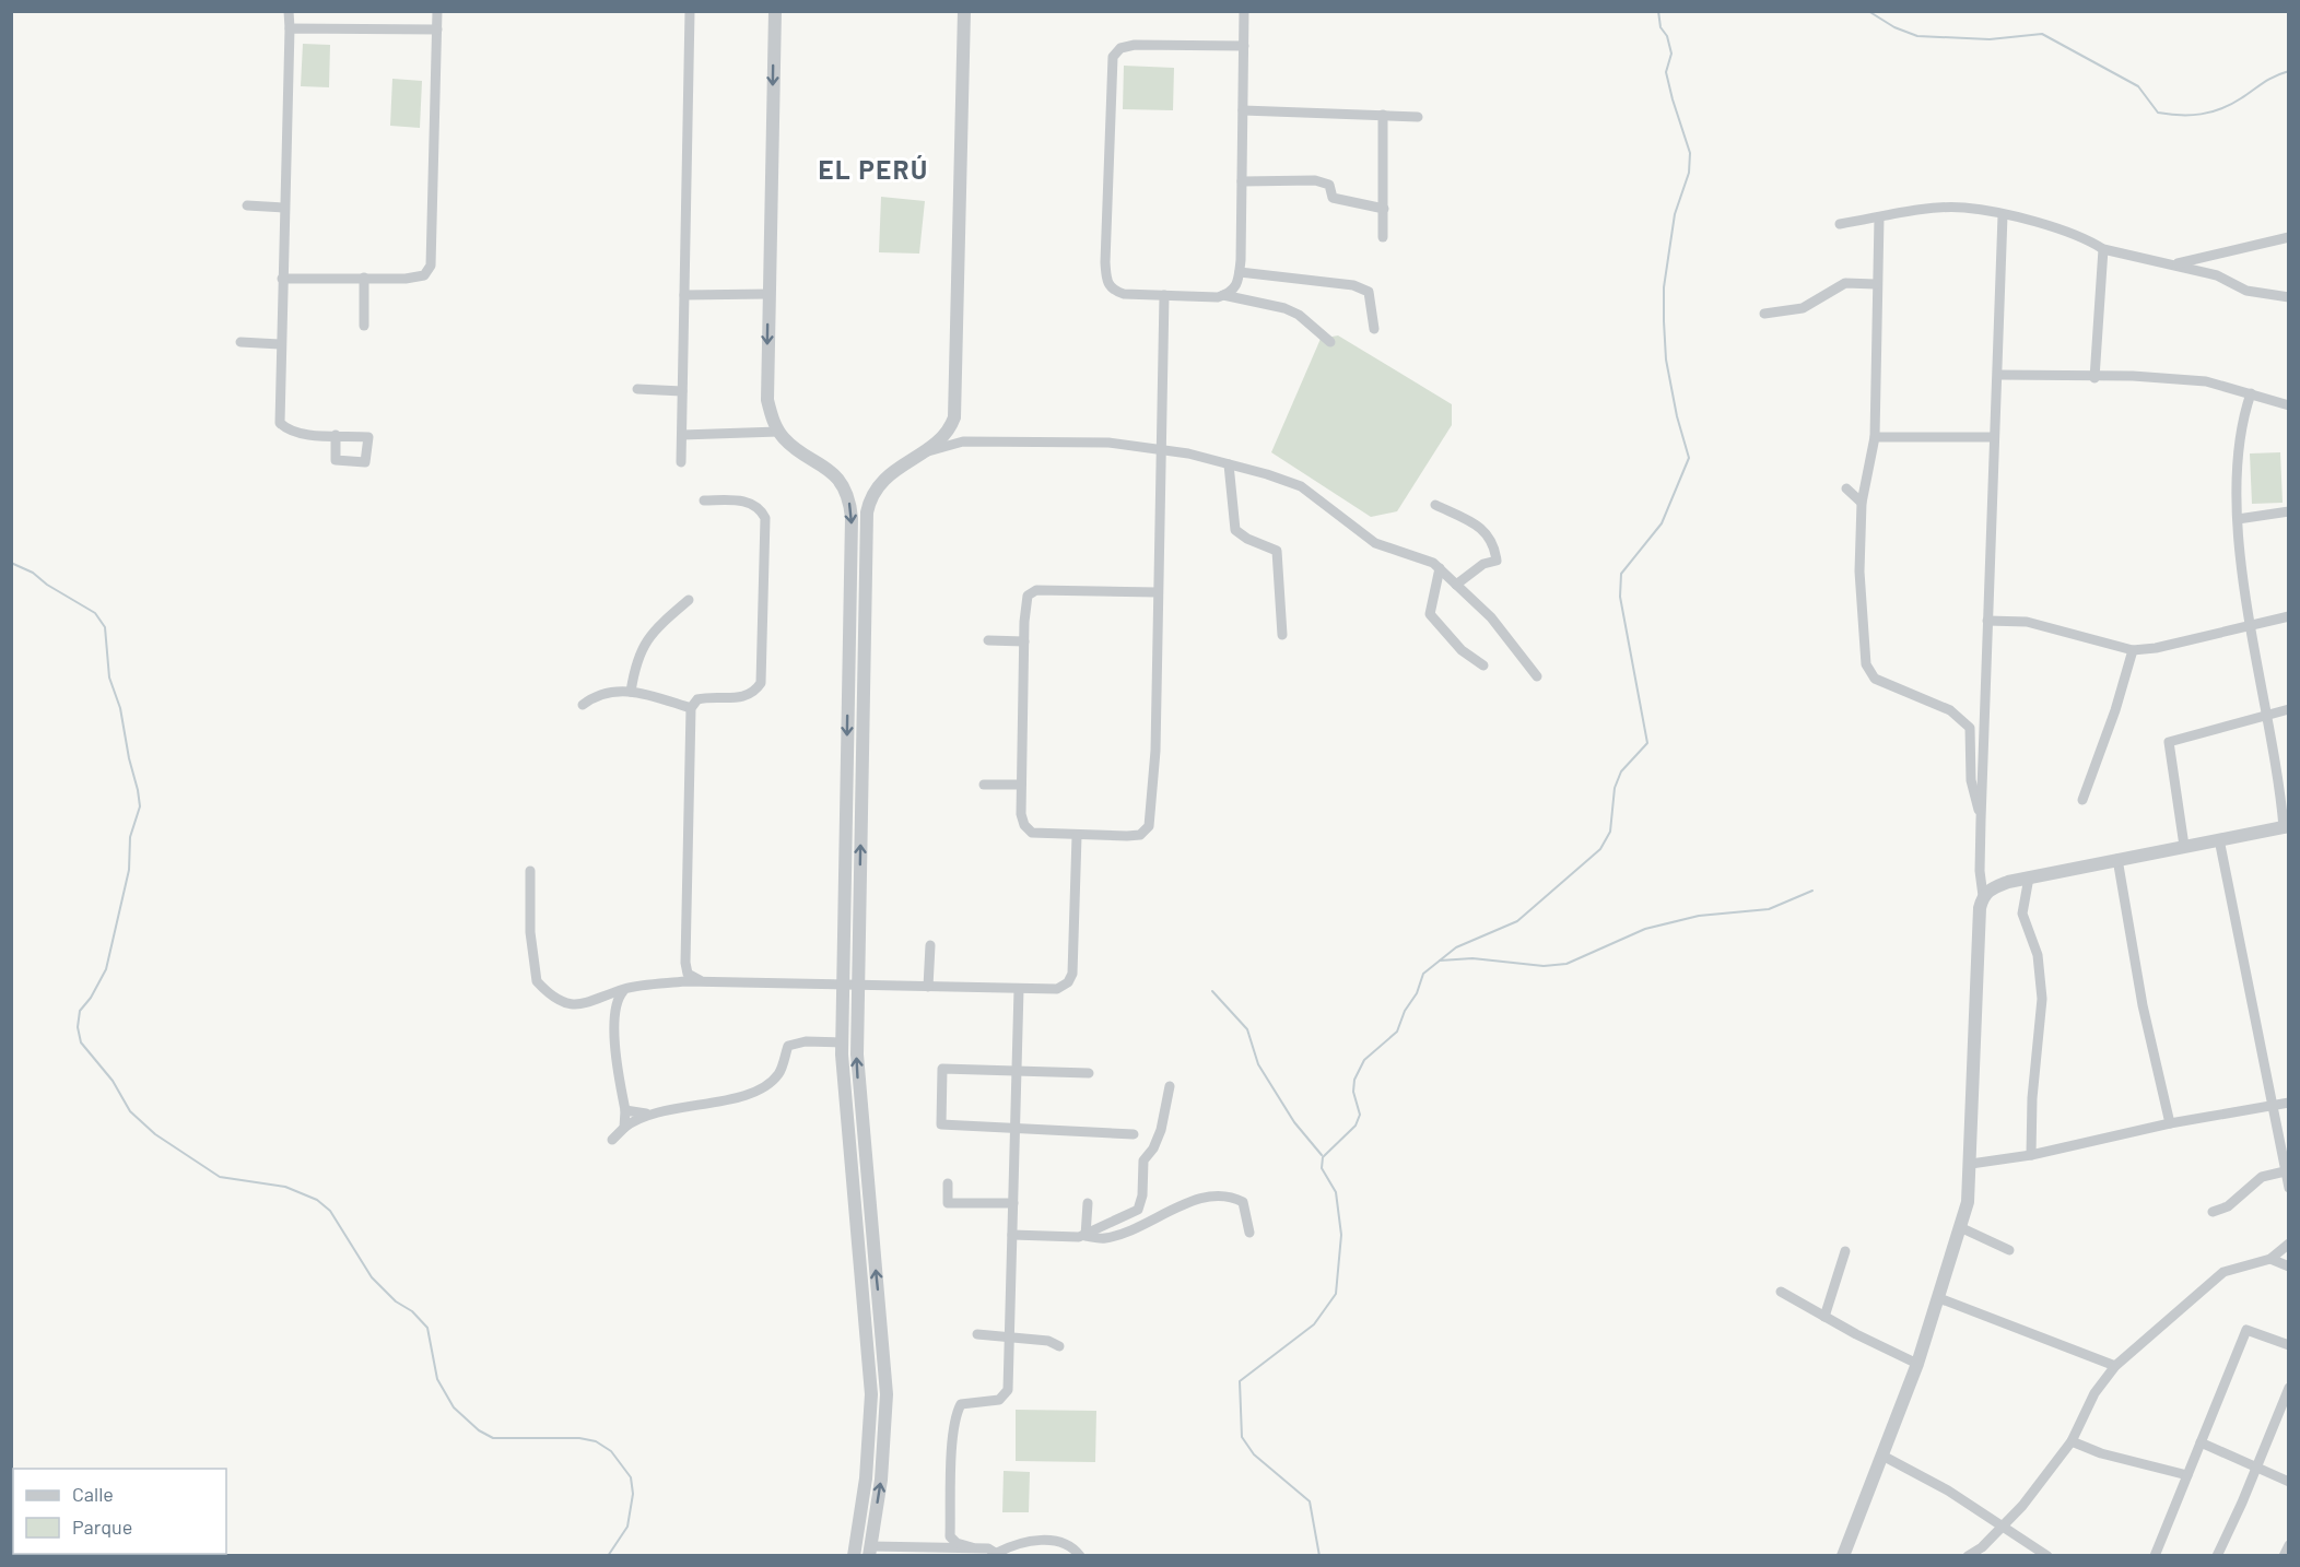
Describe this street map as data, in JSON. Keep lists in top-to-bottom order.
{
  "districts": ["EL PERÚ"],
  "legend": ["Calle", "Parque"]
}
